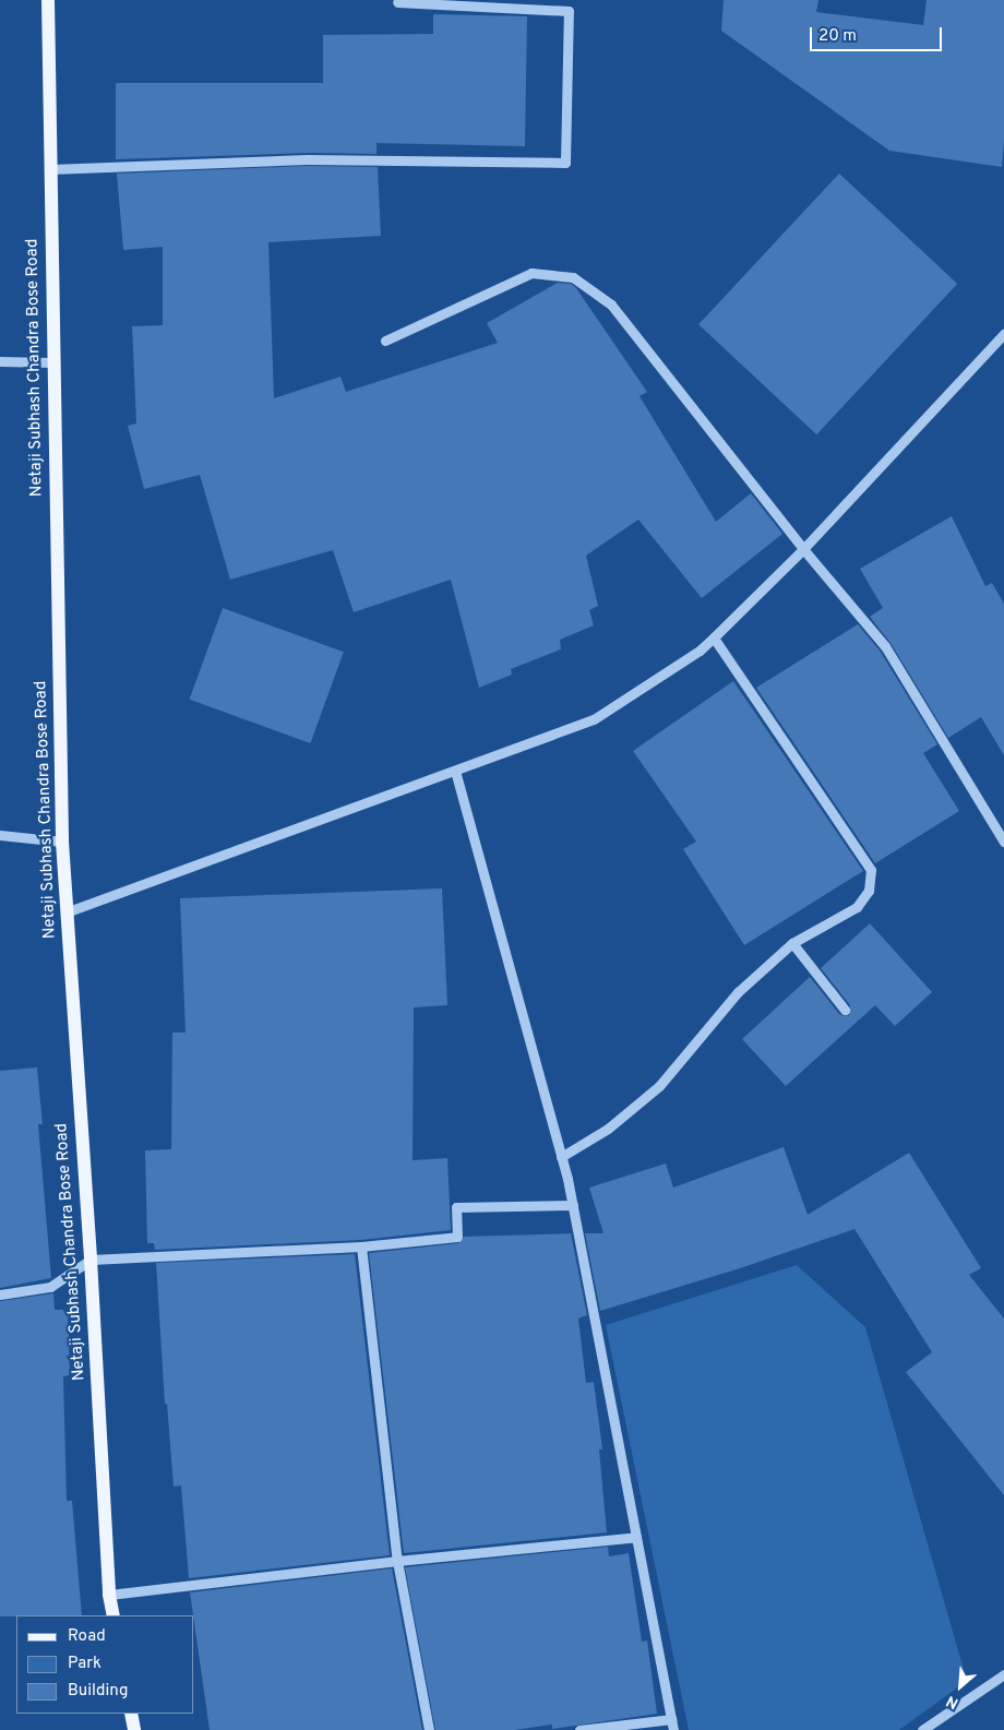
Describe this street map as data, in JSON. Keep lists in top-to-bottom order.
{
  "streets": {
    "main road": ["Netaji Subhash Chandra Bose Road"]
  },
  "legend": ["Road", "Park", "Building"],
  "scale_bar": "20 m",
  "north": "bottom left"
}
